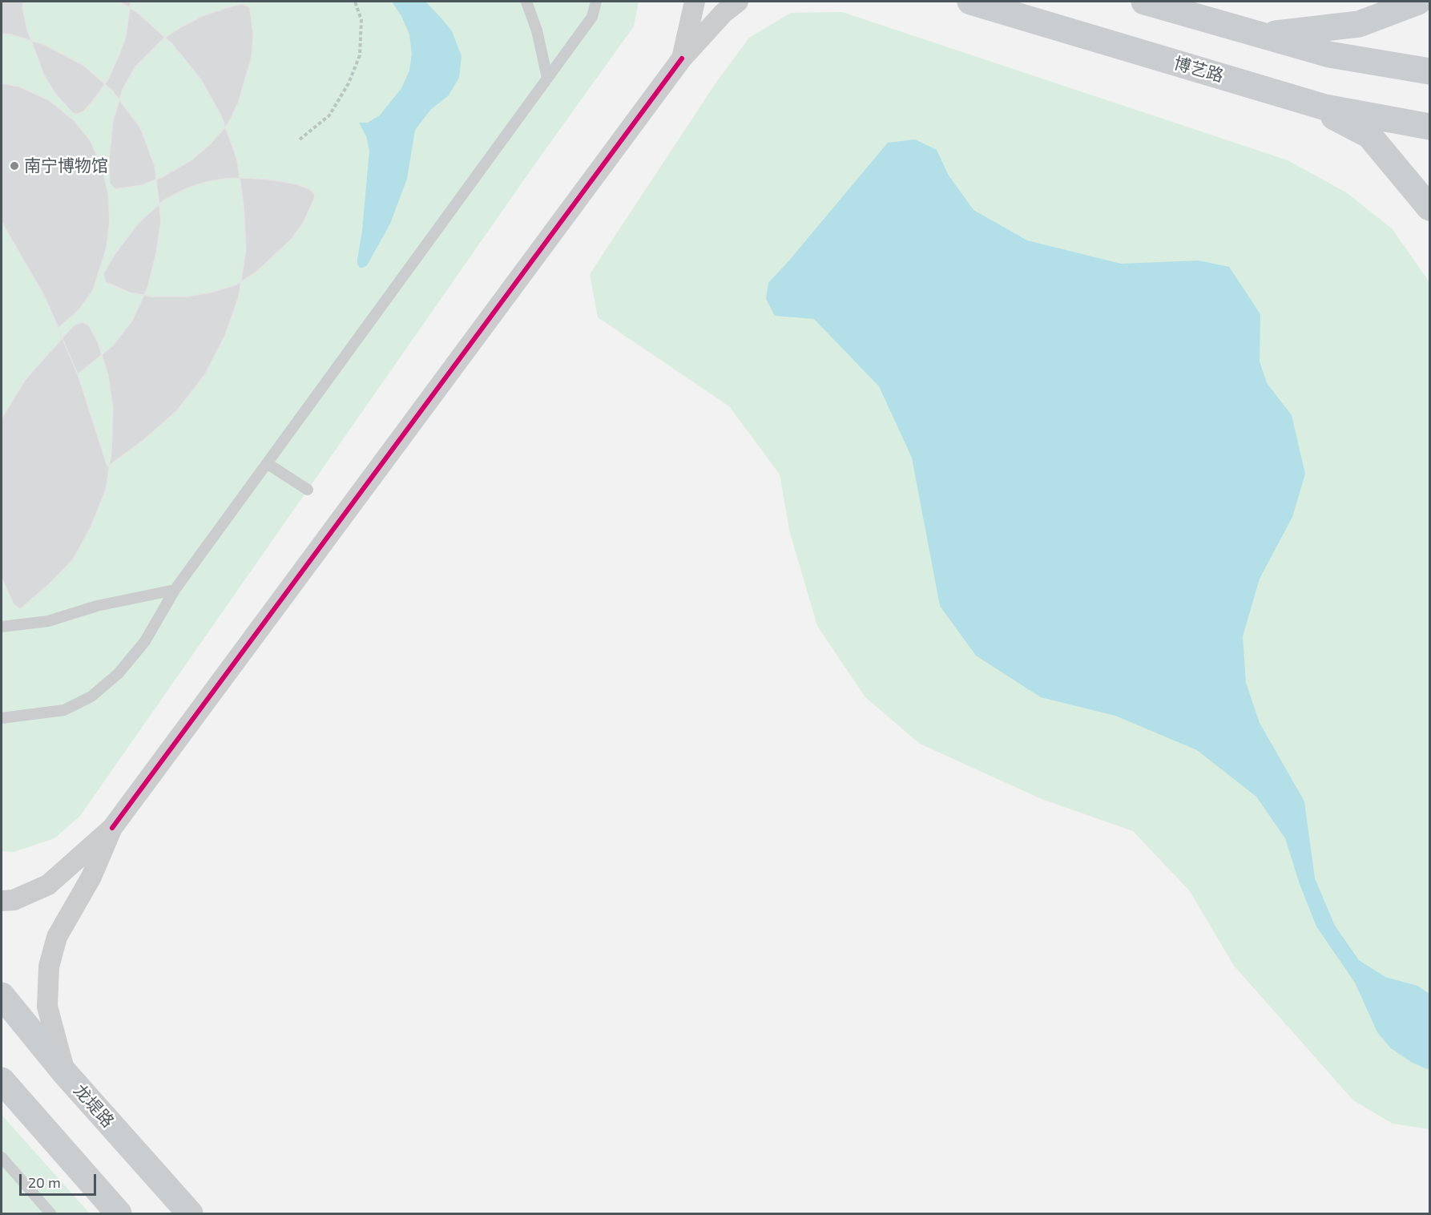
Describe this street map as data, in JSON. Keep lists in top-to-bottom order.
{
  "streets": {
    "main road": ["博艺路", "龙堤路"]
  },
  "places": ["南宁博物馆"],
  "scale_bar": "20 m"
}
